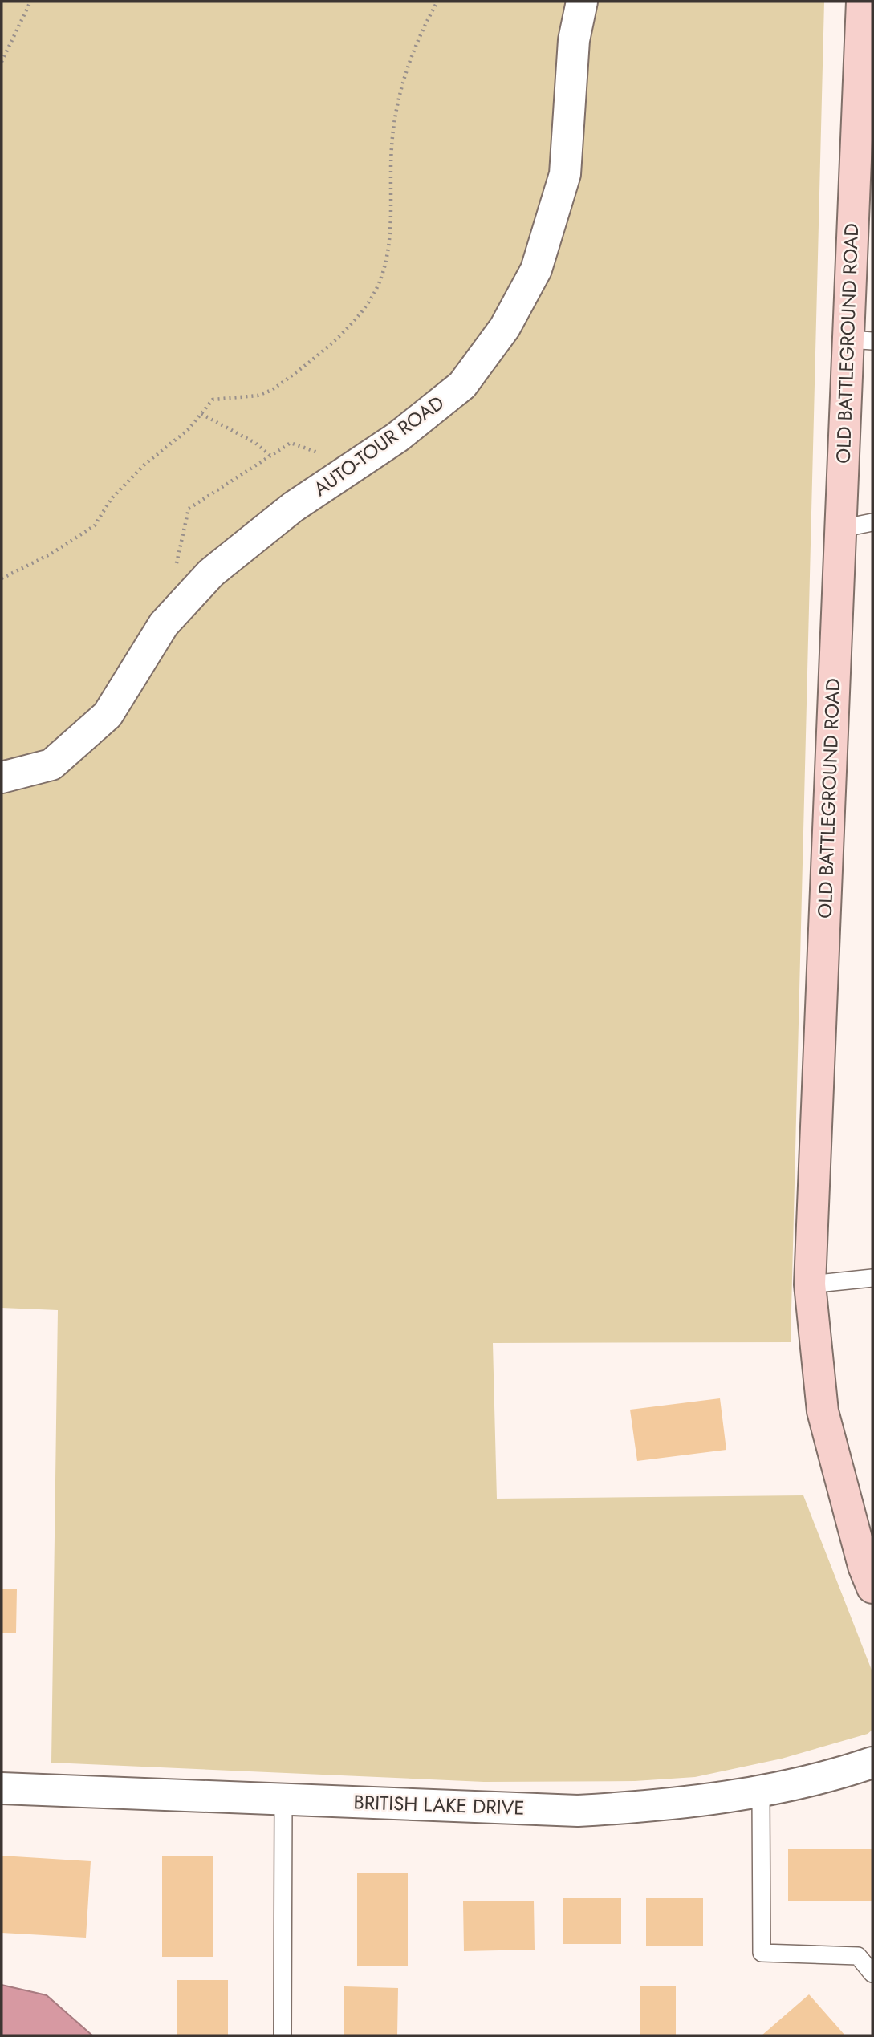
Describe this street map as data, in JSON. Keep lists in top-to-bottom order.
{
  "streets": {
    "street": ["OLD BATTLEGROUND ROAD", "AUTO-TOUR ROAD", "BRITISH LAKE DRIVE"]
  }
}
